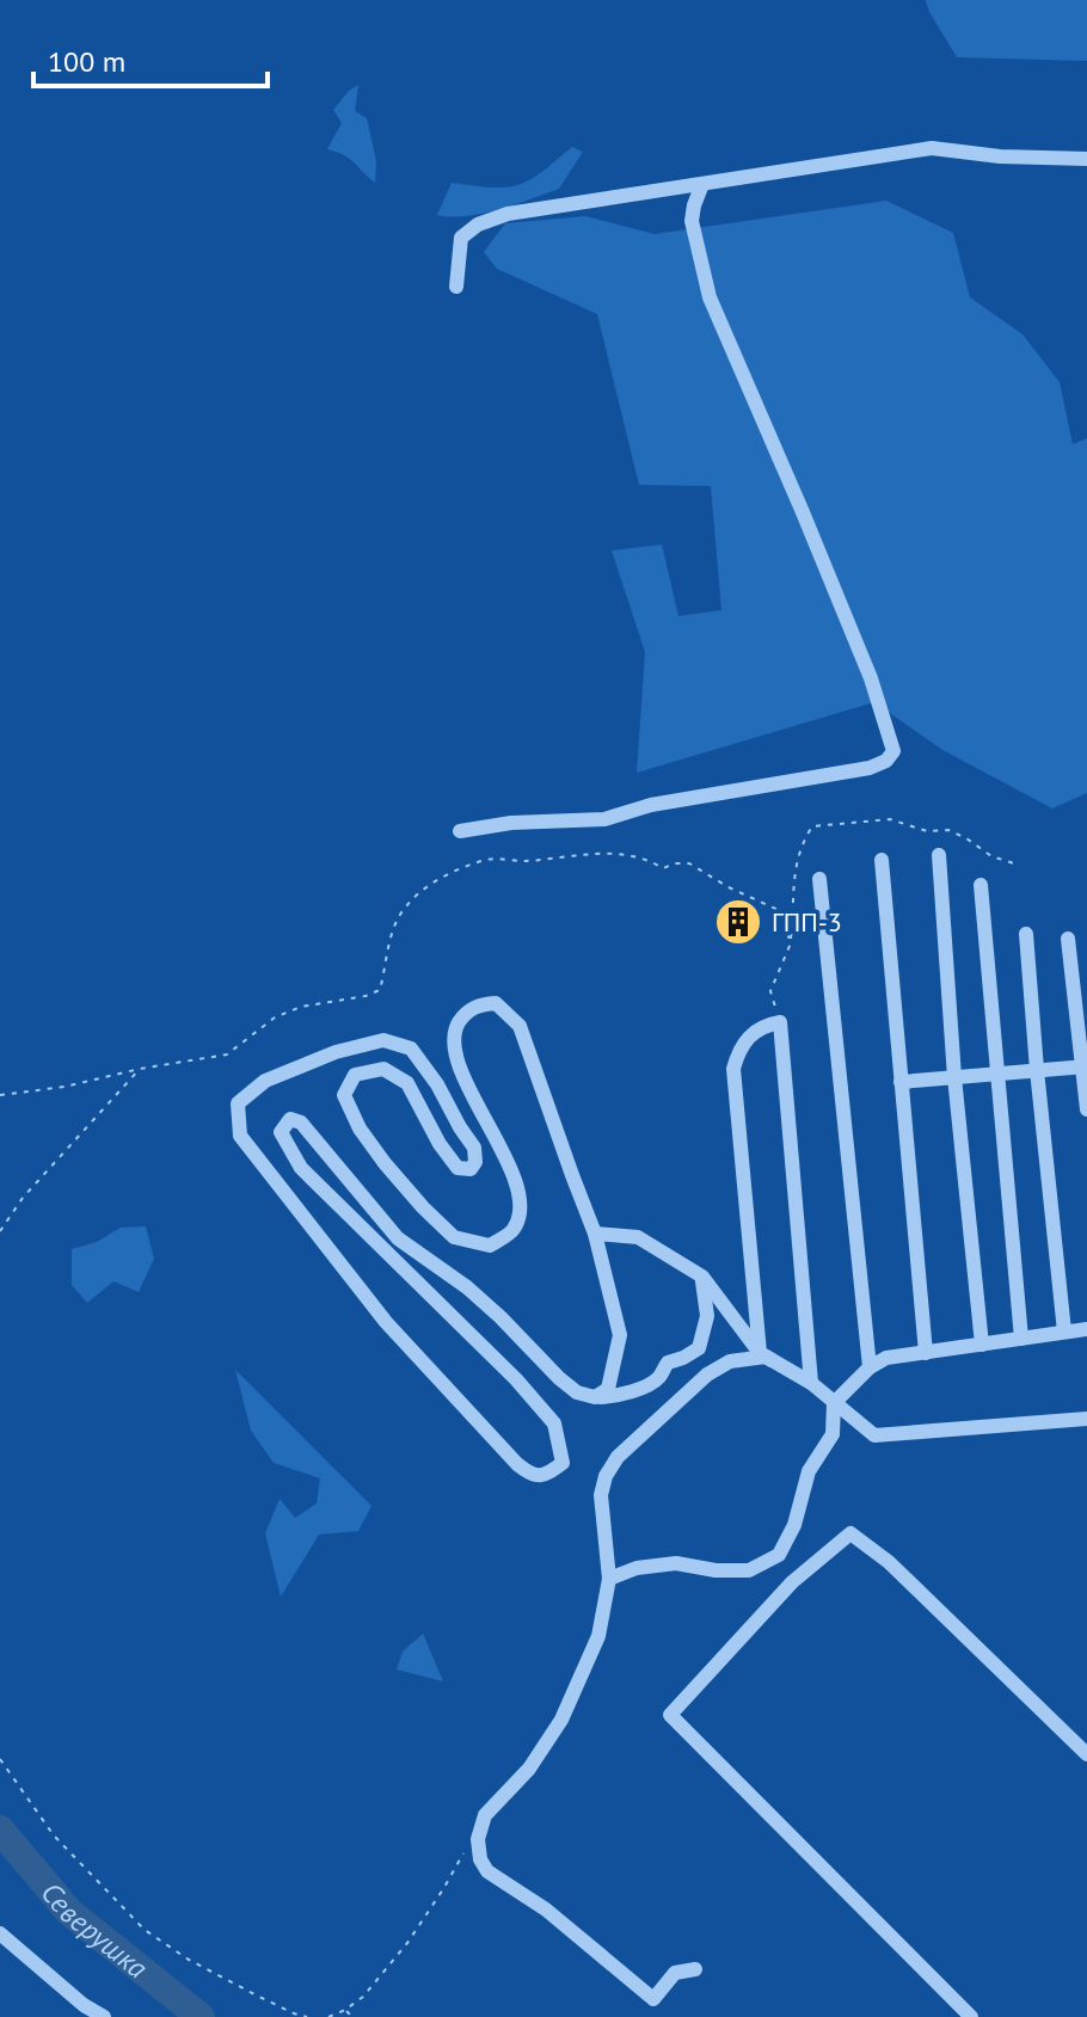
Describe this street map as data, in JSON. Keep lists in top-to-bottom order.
{
  "water": ["Северушка"],
  "places": {
    "building": ["ГПП-3"]
  },
  "scale_bar": "100 m"
}
